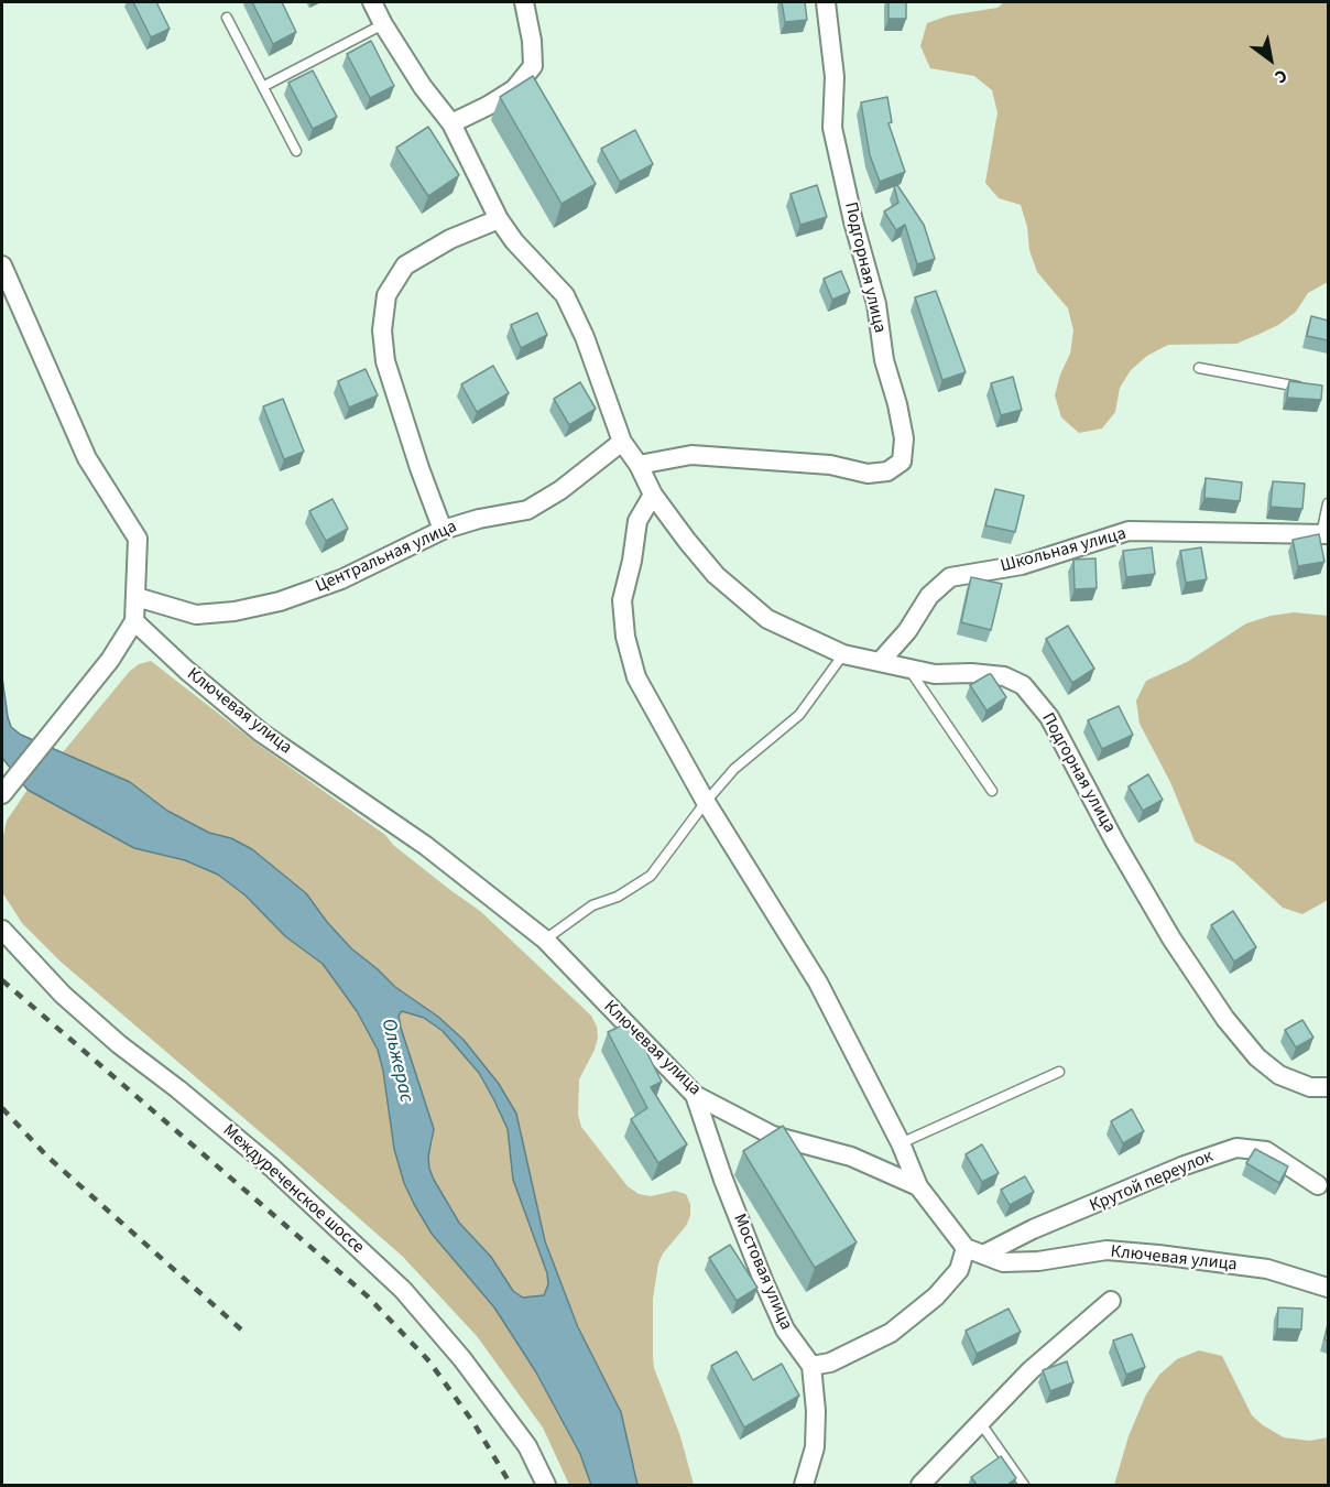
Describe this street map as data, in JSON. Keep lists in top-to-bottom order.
{
  "streets": {
    "street": [
      "Подгорная улица",
      "Школьная улица",
      "Центральная улица",
      "Ключевая улица",
      "Крутой переулок",
      "Междуреченское шоссе",
      "Мостовая улица"
    ]
  },
  "crossings": [
    ["Подгорная улица", "Школьная улица"],
    ["Подгорная улица", "Центральная улица"],
    ["Ключевая улица", "Крутой переулок"],
    ["Ключевая улица", "Мостовая улица"]
  ],
  "water": ["Ольжерас"],
  "north": "bottom right"
}
